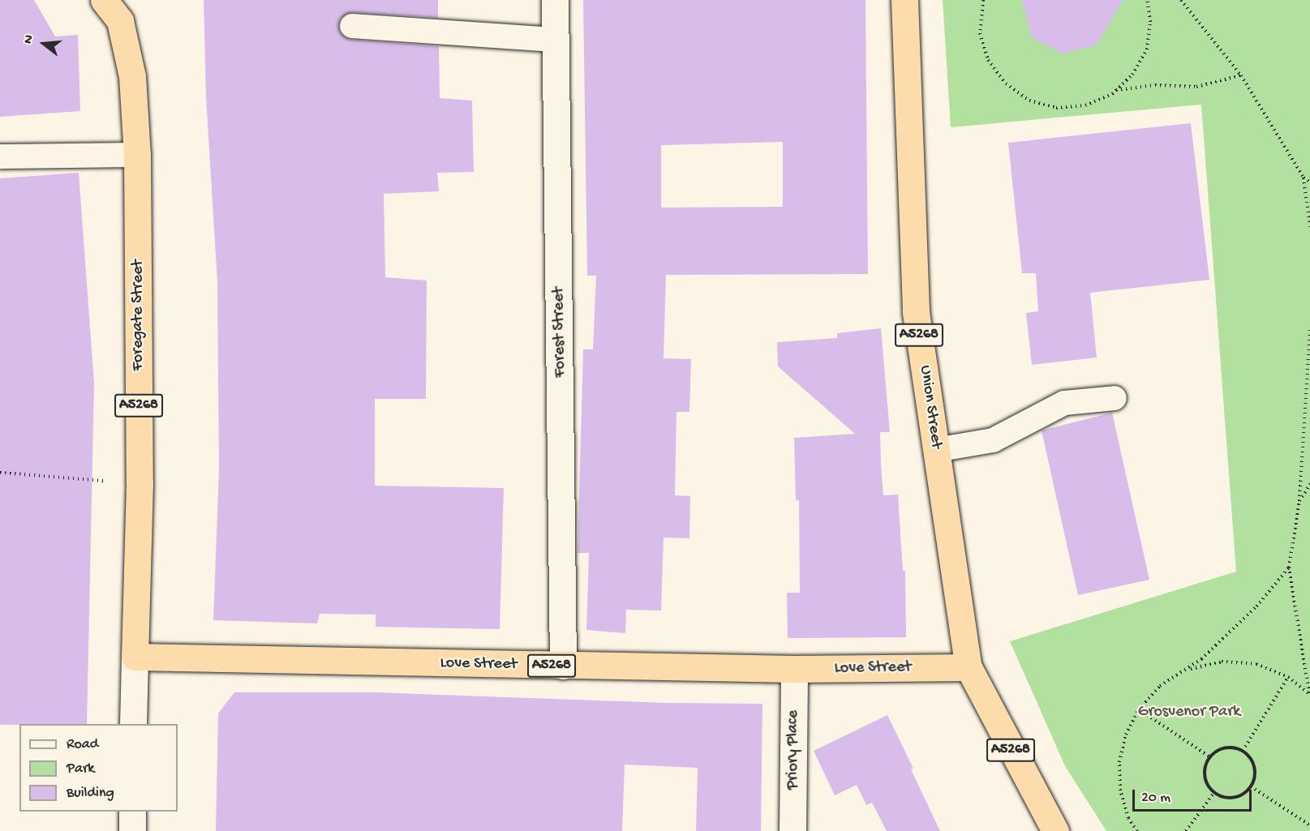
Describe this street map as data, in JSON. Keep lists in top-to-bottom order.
{
  "streets": {
    "highway": [
      "Foregate Street",
      "A5268",
      "Union Street",
      "Love Street"
    ],
    "street": ["Forest Street", "Priory Place"]
  },
  "crossings": [
    ["Foregate Street", "Love Street"],
    ["Forest Street", "Love Street"],
    ["A5268", "Union Street"],
    ["A5268", "Love Street"],
    ["Union Street", "Love Street"],
    ["Love Street", "Priory Place"]
  ],
  "parks": ["Grosvenor Park"],
  "legend": ["Road", "Park", "Building"],
  "scale_bar": "20 m",
  "north": "left"
}
